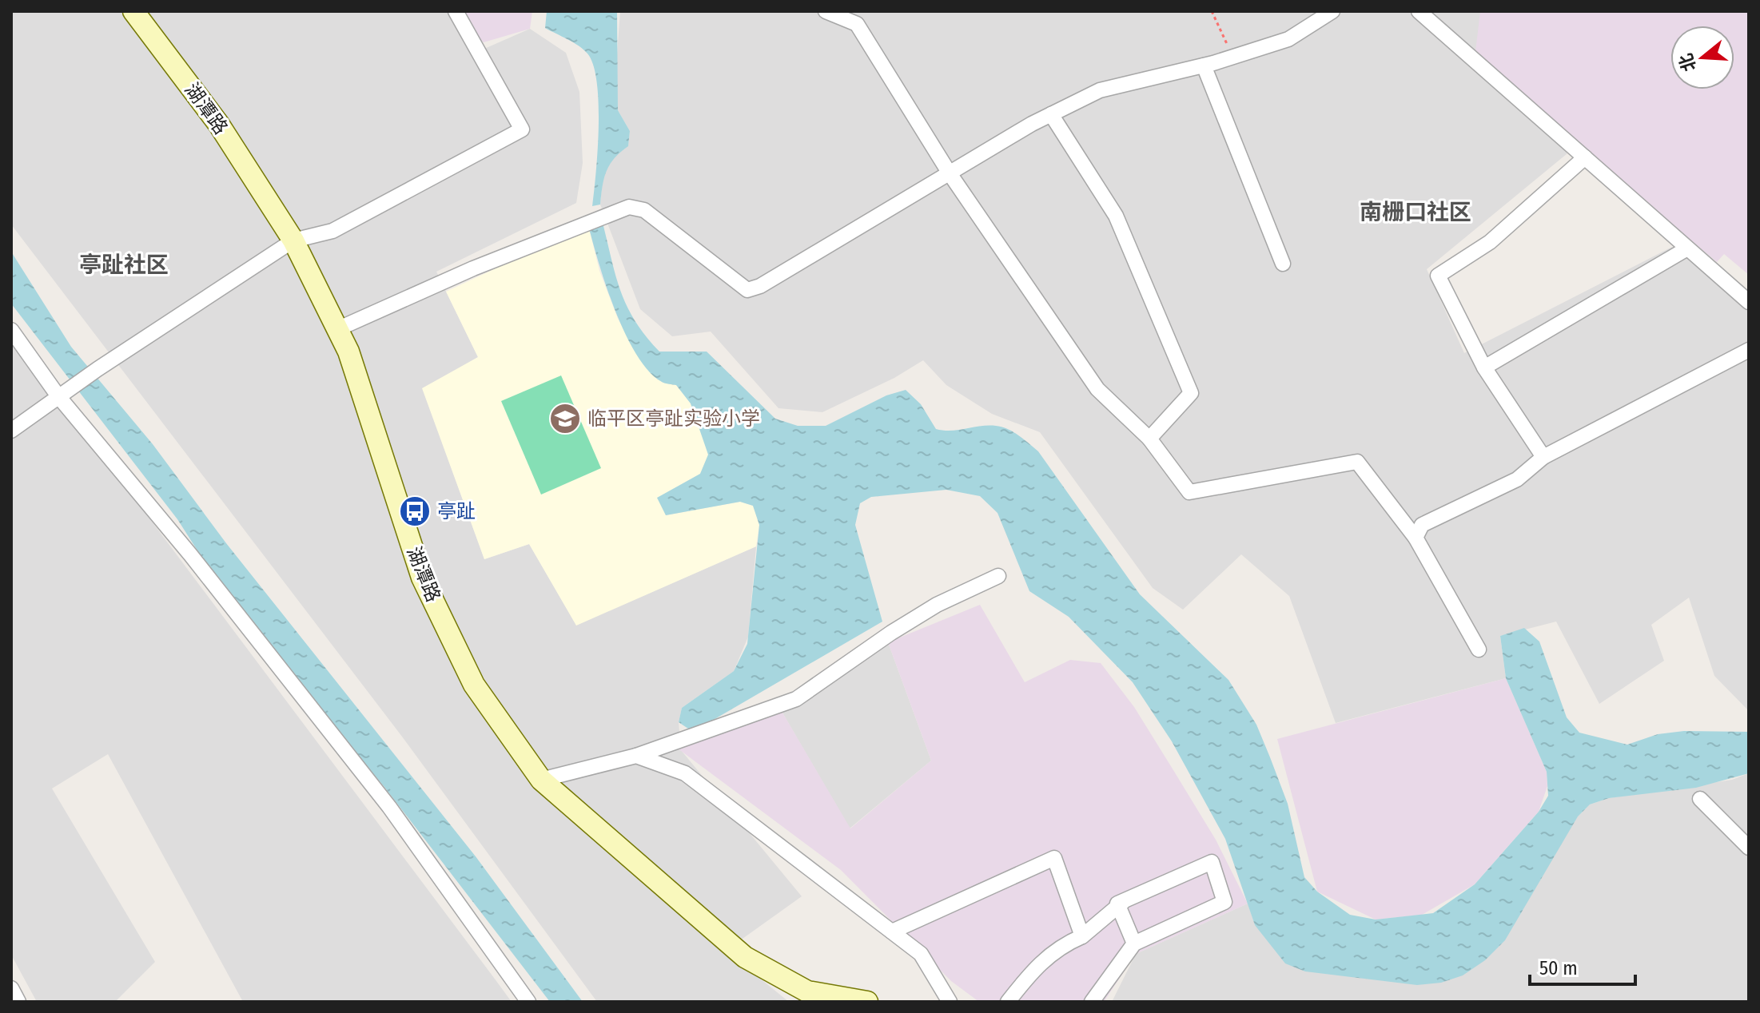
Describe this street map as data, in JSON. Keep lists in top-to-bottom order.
{
  "streets": {
    "street": ["湖潭路"]
  },
  "districts": ["南栅口社区", "亭趾社区"],
  "places": {
    "school or university": ["临平区亭趾实验小学"],
    "bus stop": ["亭趾"]
  },
  "scale_bar": "50 m",
  "north": "left"
}
